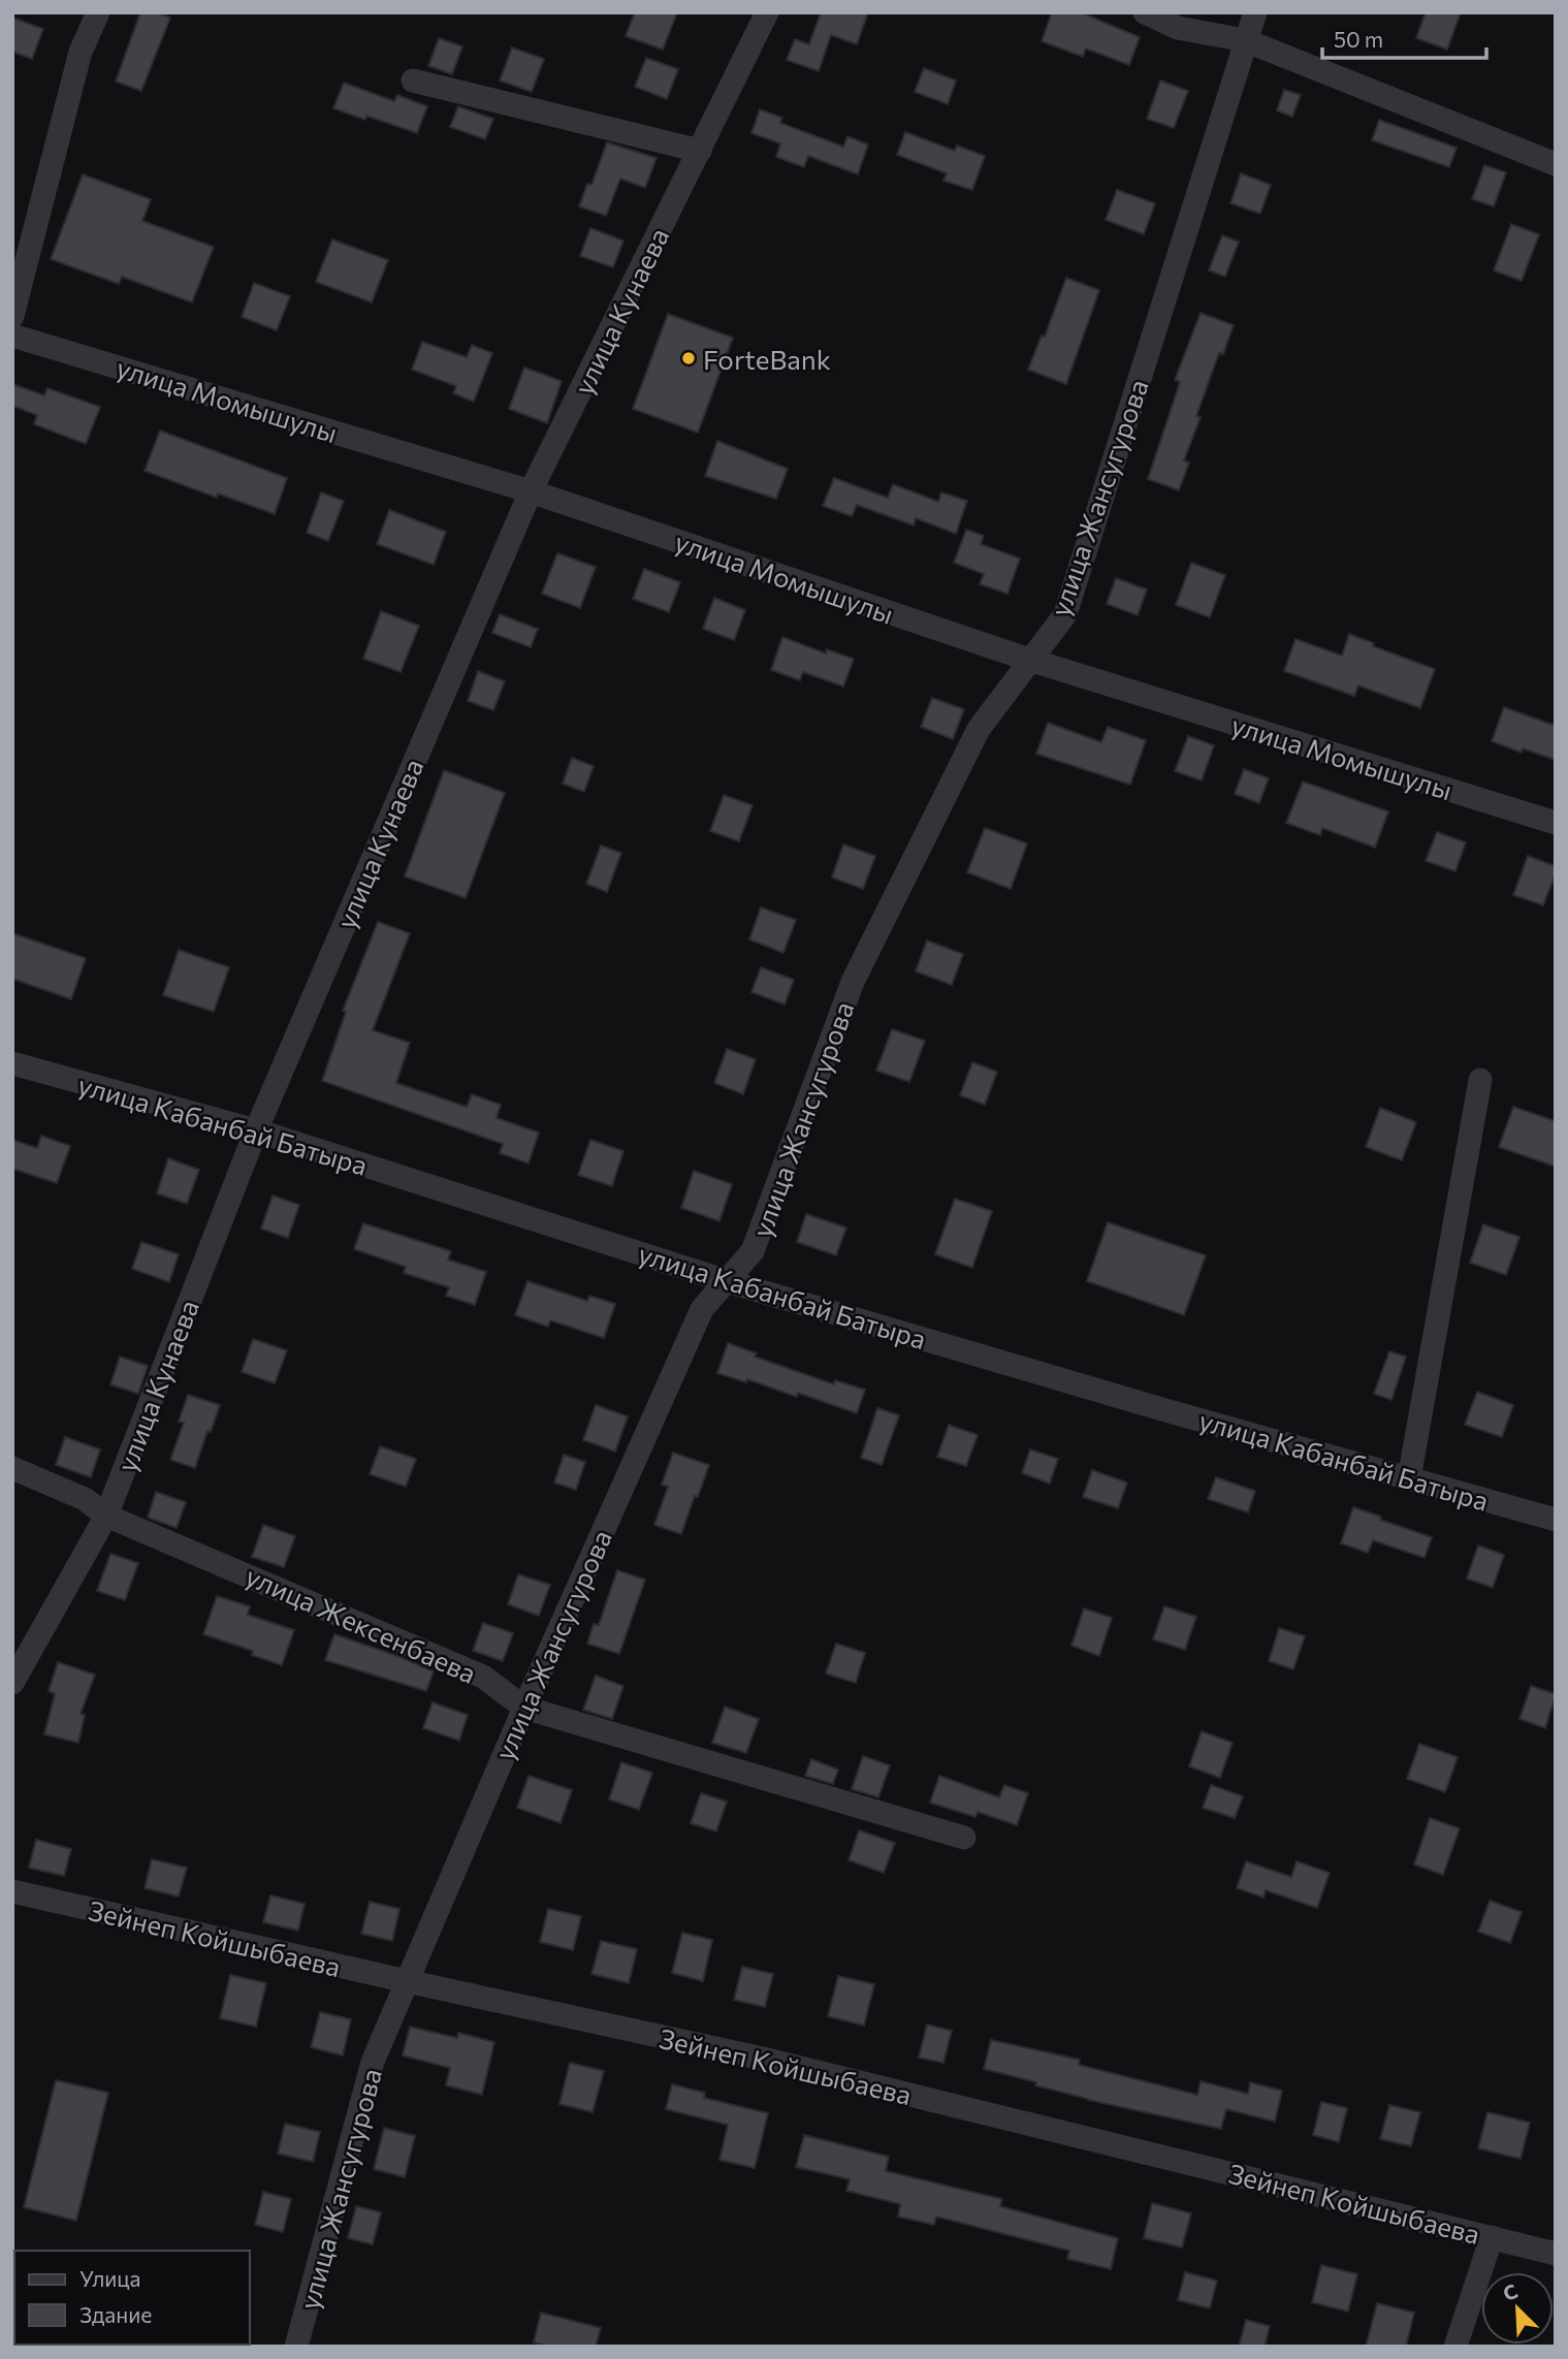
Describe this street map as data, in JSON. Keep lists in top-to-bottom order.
{
  "streets": {
    "street": [
      "улица Кунаева",
      "улица Момышулы",
      "улица Жансугурова",
      "улица Кабанбай Батыра",
      "улица Жексенбаева",
      "Зейнеп Койшыбаева"
    ]
  },
  "crossings": [
    ["улица Кунаева", "улица Момышулы"],
    ["улица Кунаева", "улица Кабанбай Батыра"],
    ["улица Кунаева", "улица Жексенбаева"],
    ["улица Момышулы", "улица Жансугурова"],
    ["улица Жансугурова", "улица Кабанбай Батыра"],
    ["улица Жансугурова", "улица Жексенбаева"],
    ["улица Жансугурова", "Зейнеп Койшыбаева"]
  ],
  "places": ["ForteBank"],
  "legend": ["Улица", "Здание"],
  "scale_bar": "50 m",
  "north": "top left"
}
